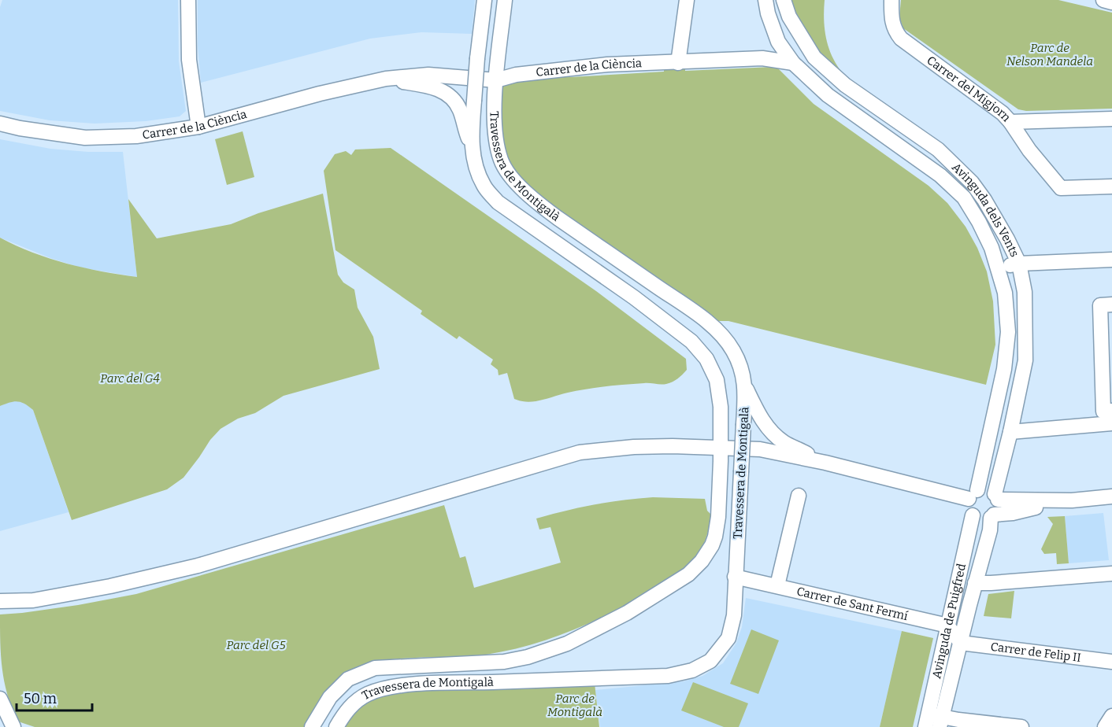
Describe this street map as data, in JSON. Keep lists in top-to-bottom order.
{
  "streets": {
    "street": [
      "Carrer de la Ciència",
      "Carrer del Migjorn",
      "Travessera de Montigalà",
      "Avinguda dels Vents",
      "Carrer de Sant Fermí",
      "Avinguda de Puigfred",
      "Carrer de Felip II"
    ]
  },
  "crossings": [
    ["Carrer de la Ciència", "Travessera de Montigalà"],
    ["Carrer de la Ciència", "Avinguda dels Vents"],
    ["Travessera de Montigalà", "Carrer de Sant Fermí"],
    ["Avinguda dels Vents", "Avinguda de Puigfred"],
    ["Carrer de Sant Fermí", "Avinguda de Puigfred"],
    ["Avinguda de Puigfred", "Carrer de Felip II"]
  ],
  "parks": [
    "Parc de Nelson Mandela",
    "Parc del G4",
    "Parc del G5",
    "Parc de Montigalà"
  ],
  "scale_bar": "50 m"
}
